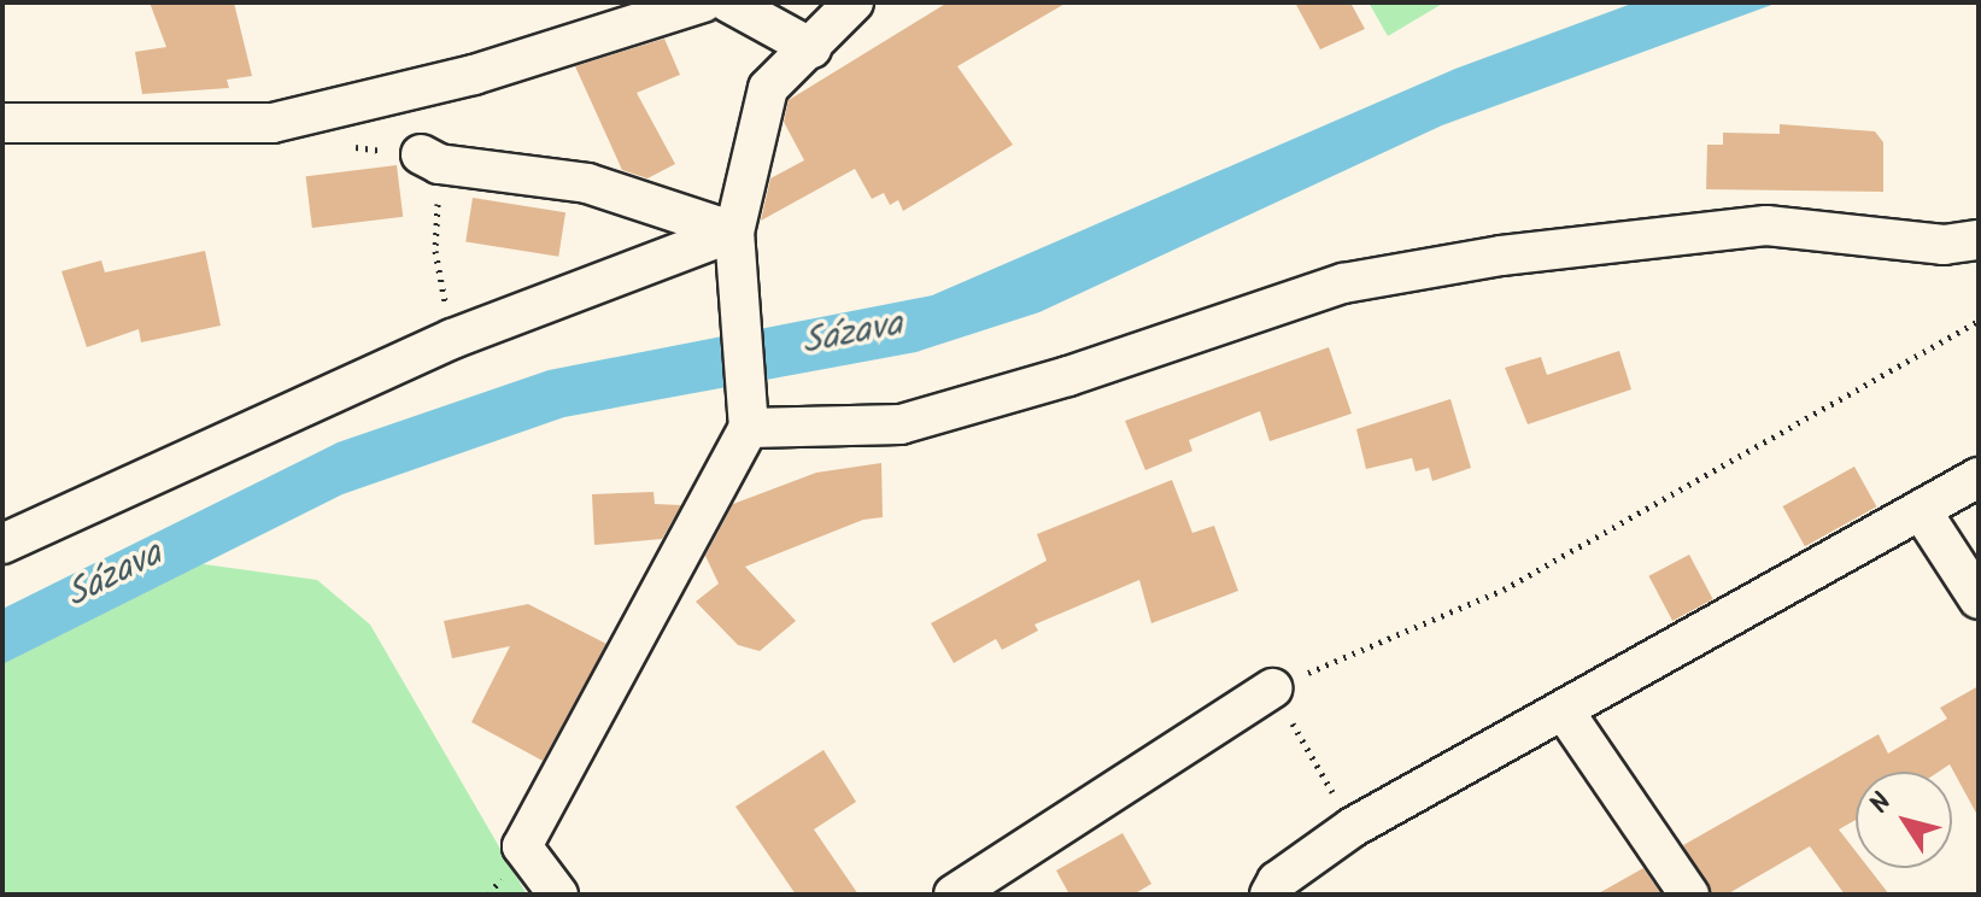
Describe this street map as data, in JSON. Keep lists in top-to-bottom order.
{
  "water": ["Sázava"],
  "north": "top left"
}
